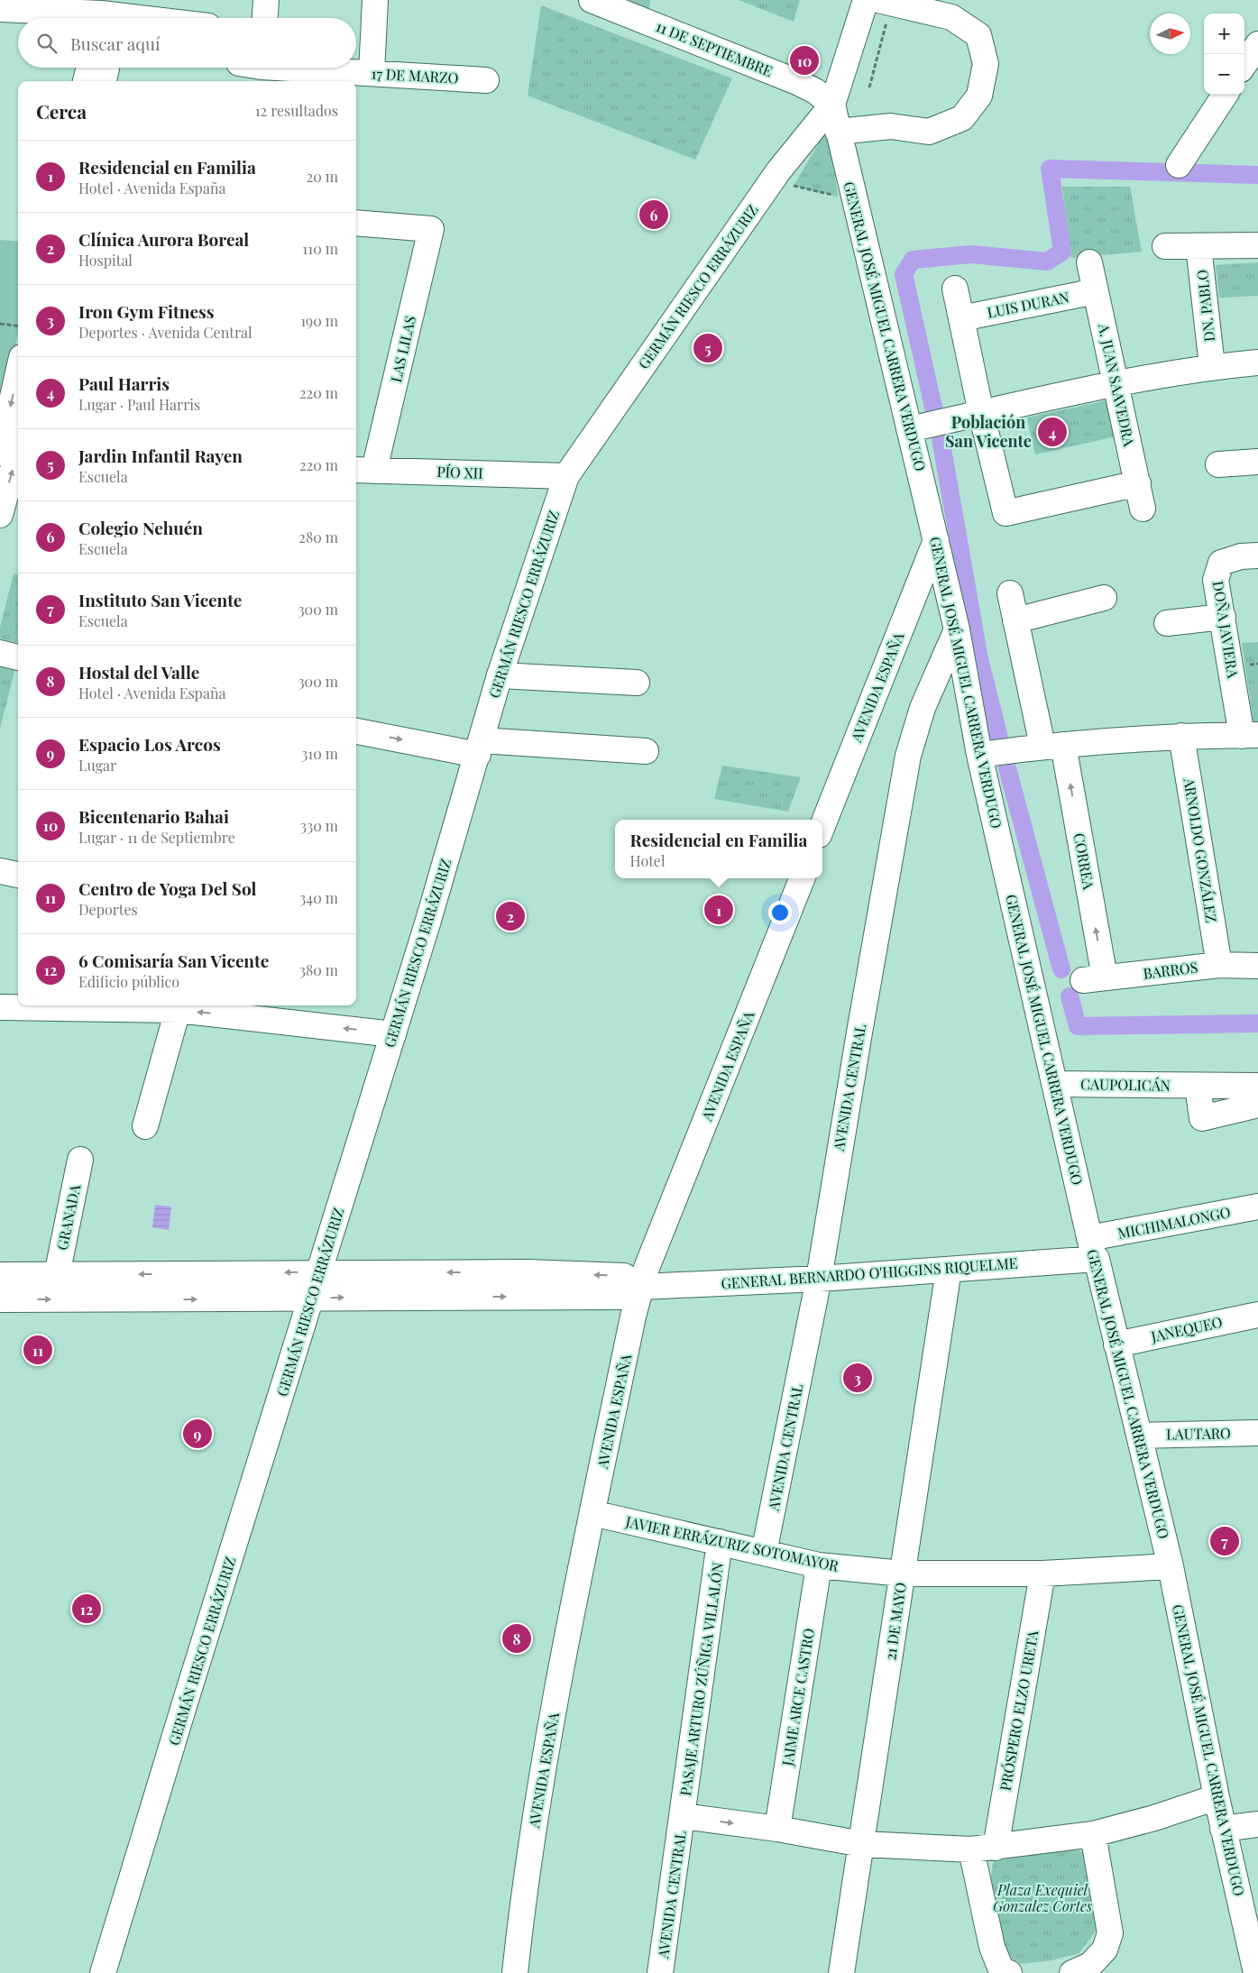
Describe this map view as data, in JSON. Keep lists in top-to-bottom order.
{
  "streets": {
    "street": [
      "11 DE SEPTIEMBRE",
      "17 DE MARZO",
      "GERMÁN RIESCO ERRÁZURIZ",
      "LUIS DURAN",
      "DN. PABLO",
      "GENERAL JOSÉ MIGUEL CARRERA VERDUGO",
      "LAS LILAS",
      "A. JUAN SAAVEDRA",
      "PÍO XII",
      "DOÑA JAVIERA",
      "AVENIDA ESPAÑA",
      "ARNOLDO GONZÁLEZ",
      "CORREA",
      "BARROS",
      "CAUPOLICÁN",
      "AVENIDA CENTRAL",
      "GRANADA",
      "MICHIMALONGO",
      "GENERAL BERNARDO O'HIGGINS RIQUELME",
      "JANEQUEO",
      "LAUTARO",
      "JAVIER ERRÁZURIZ SOTOMAYOR",
      "21 DE MAYO",
      "PASAJE ARTURO ZÚÑIGA VILLALÓN",
      "JAIME ARCE CASTRO",
      "PRÓSPERO ELZO URETA"
    ]
  },
  "crossings": [
    ["11 DE SEPTIEMBRE", "GERMÁN RIESCO ERRÁZURIZ"],
    ["11 DE SEPTIEMBRE", "GENERAL JOSÉ MIGUEL CARRERA VERDUGO"],
    ["GERMÁN RIESCO ERRÁZURIZ", "GENERAL JOSÉ MIGUEL CARRERA VERDUGO"],
    ["GERMÁN RIESCO ERRÁZURIZ", "PÍO XII"],
    ["GERMÁN RIESCO ERRÁZURIZ", "GENERAL BERNARDO O'HIGGINS RIQUELME"],
    ["LUIS DURAN", "A. JUAN SAAVEDRA"],
    ["GENERAL JOSÉ MIGUEL CARRERA VERDUGO", "AVENIDA ESPAÑA"],
    ["GENERAL JOSÉ MIGUEL CARRERA VERDUGO", "CAUPOLICÁN"],
    ["GENERAL JOSÉ MIGUEL CARRERA VERDUGO", "AVENIDA CENTRAL"],
    ["GENERAL JOSÉ MIGUEL CARRERA VERDUGO", "MICHIMALONGO"],
    ["GENERAL JOSÉ MIGUEL CARRERA VERDUGO", "GENERAL BERNARDO O'HIGGINS RIQUELME"],
    ["GENERAL JOSÉ MIGUEL CARRERA VERDUGO", "JANEQUEO"],
    ["GENERAL JOSÉ MIGUEL CARRERA VERDUGO", "LAUTARO"],
    ["GENERAL JOSÉ MIGUEL CARRERA VERDUGO", "JAVIER ERRÁZURIZ SOTOMAYOR"],
    ["LAS LILAS", "PÍO XII"],
    ["AVENIDA ESPAÑA", "GENERAL BERNARDO O'HIGGINS RIQUELME"],
    ["AVENIDA ESPAÑA", "JAVIER ERRÁZURIZ SOTOMAYOR"],
    ["ARNOLDO GONZÁLEZ", "BARROS"],
    ["CORREA", "BARROS"],
    ["AVENIDA CENTRAL", "GENERAL BERNARDO O'HIGGINS RIQUELME"],
    ["AVENIDA CENTRAL", "JAVIER ERRÁZURIZ SOTOMAYOR"],
    ["AVENIDA CENTRAL", "PASAJE ARTURO ZÚÑIGA VILLALÓN"],
    ["GRANADA", "GENERAL BERNARDO O'HIGGINS RIQUELME"],
    ["MICHIMALONGO", "GENERAL BERNARDO O'HIGGINS RIQUELME"],
    ["GENERAL BERNARDO O'HIGGINS RIQUELME", "21 DE MAYO"],
    ["JAVIER ERRÁZURIZ SOTOMAYOR", "21 DE MAYO"],
    ["JAVIER ERRÁZURIZ SOTOMAYOR", "PASAJE ARTURO ZÚÑIGA VILLALÓN"],
    ["JAVIER ERRÁZURIZ SOTOMAYOR", "JAIME ARCE CASTRO"],
    ["JAVIER ERRÁZURIZ SOTOMAYOR", "PRÓSPERO ELZO URETA"]
  ],
  "one_way": ["CORREA"],
  "districts": ["Población San Vicente"],
  "parks": ["Plaza Exequiel Gonzalez Cortes"],
  "north": "right",
  "page": {
    "map_buttons": ["+", "−"],
    "search": "Buscar aquí",
    "pins": [
      "10",
      "6",
      "5",
      "4",
      "1",
      "2",
      "11",
      "3",
      "9",
      "7",
      "12",
      "8"
    ],
    "heading": ["Cerca", "12 resultados"],
    "list": [
      {
        "mark": "1",
        "name": "Residencial en Familia",
        "note": "Hotel · Avenida España",
        "value": "20 m"
      },
      {
        "mark": "2",
        "name": "Clínica Aurora Boreal",
        "note": "Hospital",
        "value": "110 m"
      },
      {
        "mark": "3",
        "name": "Iron Gym Fitness",
        "note": "Deportes · Avenida Central",
        "value": "190 m"
      },
      {
        "mark": "4",
        "name": "Paul Harris",
        "note": "Lugar · Paul Harris",
        "value": "220 m"
      },
      {
        "mark": "5",
        "name": "Jardin Infantil Rayen",
        "note": "Escuela",
        "value": "220 m"
      },
      {
        "mark": "6",
        "name": "Colegio Nehuén",
        "note": "Escuela",
        "value": "280 m"
      },
      {
        "mark": "7",
        "name": "Instituto San Vicente",
        "note": "Escuela",
        "value": "300 m"
      },
      {
        "mark": "8",
        "name": "Hostal del Valle",
        "note": "Hotel · Avenida España",
        "value": "300 m"
      },
      {
        "mark": "9",
        "name": "Espacio Los Arcos",
        "note": "Lugar",
        "value": "310 m"
      },
      {
        "mark": "10",
        "name": "Bicentenario Bahai",
        "note": "Lugar · 11 de Septiembre",
        "value": "330 m"
      },
      {
        "mark": "11",
        "name": "Centro de Yoga Del Sol",
        "note": "Deportes",
        "value": "340 m"
      },
      {
        "mark": "12",
        "name": "6 Comisaría San Vicente",
        "note": "Edificio público",
        "value": "380 m"
      }
    ],
    "popup": ["Residencial en Familia", "Hotel"]
  }
}
